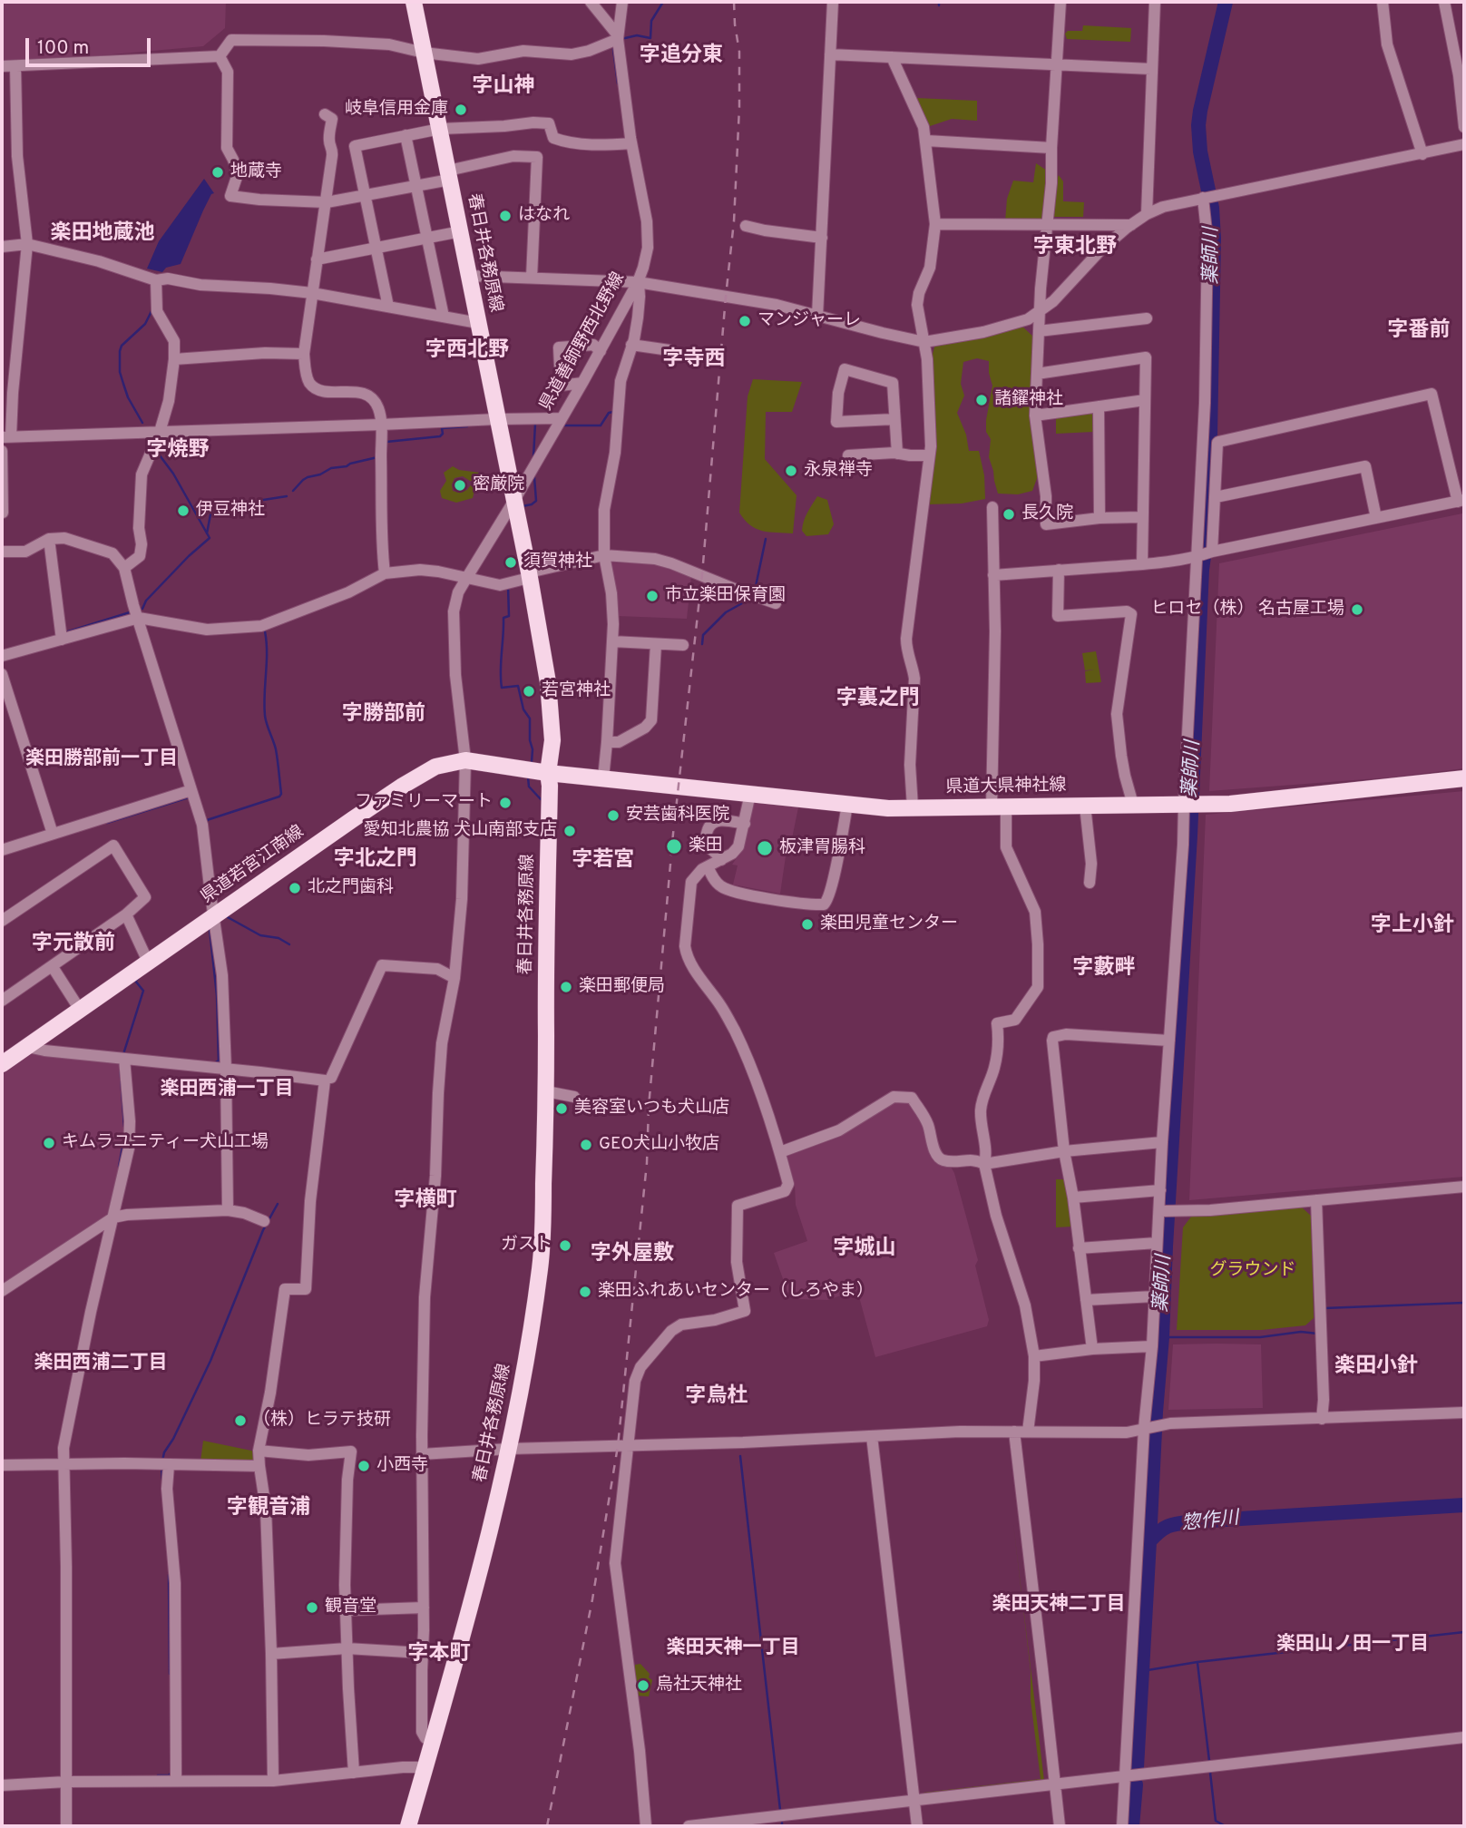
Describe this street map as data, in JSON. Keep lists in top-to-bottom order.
{
  "streets": {
    "main road": ["春日井各務原線", "県道大県神社線", "県道若宮江南線"],
    "street": ["県道善師野西北野線"]
  },
  "crossings": [
    ["春日井各務原線", "県道善師野西北野線"],
    ["春日井各務原線", "県道大県神社線"],
    ["春日井各務原線", "県道若宮江南線"],
    ["県道善師野西北野線", "県道若宮江南線"],
    ["県道大県神社線", "県道若宮江南線"]
  ],
  "districts": [
    "字追分東",
    "字山神",
    "楽田地蔵池",
    "字東北野",
    "字番前",
    "字西北野",
    "字寺西",
    "字焼野",
    "字裏之門",
    "字勝部前",
    "楽田勝部前一丁目",
    "字北之門",
    "字若宮",
    "字上小針",
    "字元散前",
    "字藪畔",
    "楽田西浦一丁目",
    "字横町",
    "字城山",
    "字外屋敷",
    "楽田西浦二丁目",
    "楽田小針",
    "字烏杜",
    "字観音浦",
    "楽田天神二丁目",
    "楽田山ノ田一丁目",
    "楽田天神一丁目",
    "字本町"
  ],
  "water": ["薬師川", "惣作川"],
  "parks": ["グラウンド"],
  "places": [
    "岐阜信用金庫",
    "地蔵寺",
    "はなれ",
    "マンジャーレ",
    "諸鑃神社",
    "永泉禅寺",
    "密厳院",
    "伊豆神社",
    "長久院",
    "須賀神社",
    "市立楽田保育園",
    "ヒロセ（株） 名古屋工場",
    "若宮神社",
    "ファミリーマート",
    "安芸歯科医院",
    "愛知北農協 犬山南部支店",
    "楽田",
    "板津胃腸科",
    "北之門歯科",
    "楽田児童センター",
    "楽田郵便局",
    "美容室いつも犬山店",
    "キムラユニティー犬山工場",
    "GEO犬山小牧店",
    "ガスト",
    "楽田ふれあいセンター（しろやま）",
    "（株）ヒラテ技研",
    "小西寺",
    "観音堂",
    "烏社天神社"
  ],
  "scale_bar": "100 m"
}
